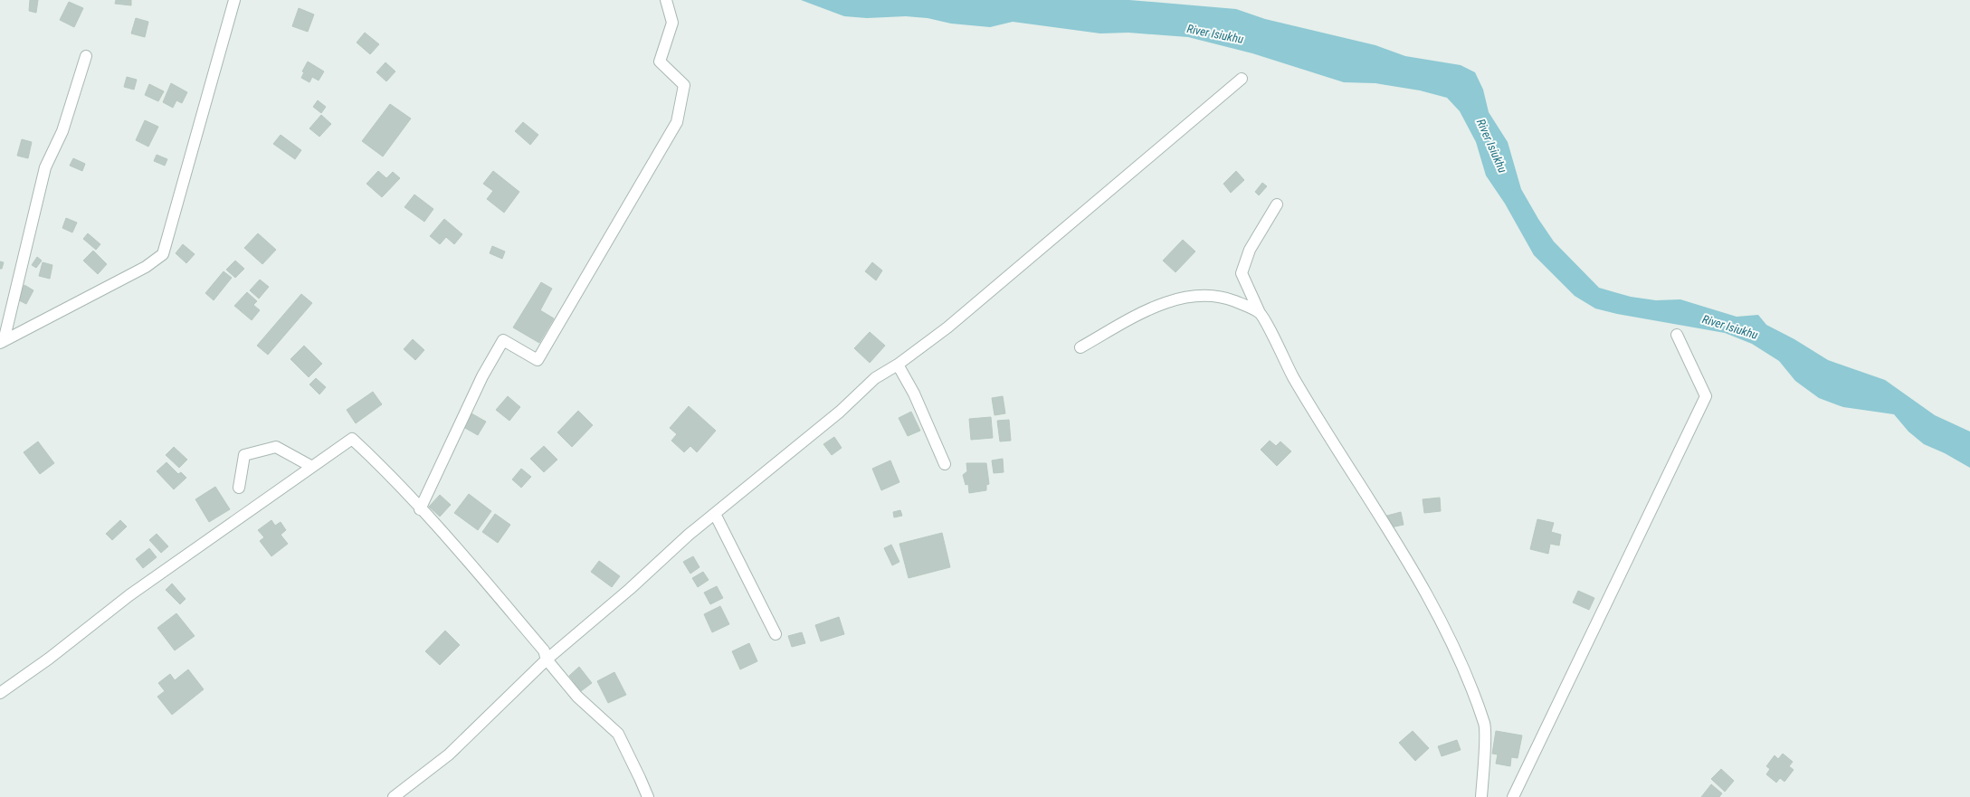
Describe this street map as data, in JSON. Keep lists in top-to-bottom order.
{
  "water": ["River Isiukhu"]
}
